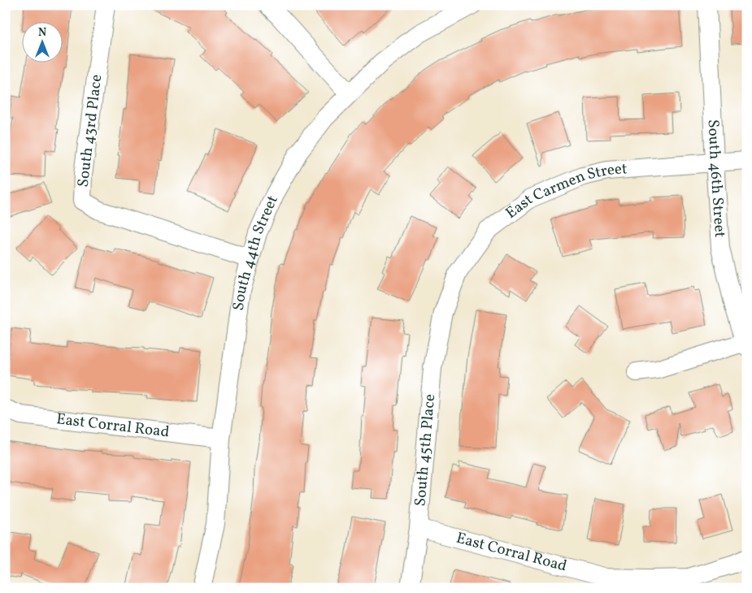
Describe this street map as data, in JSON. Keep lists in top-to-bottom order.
{
  "streets": {
    "street": [
      "South 43rd Place",
      "South 46th Street",
      "East Carmen Street",
      "South 44th Street",
      "East Corral Road",
      "South 45th Place"
    ]
  },
  "crossings": [
    ["South 43rd Place", "South 44th Street"],
    ["South 46th Street", "East Carmen Street"],
    ["East Carmen Street", "South 45th Place"],
    ["South 44th Street", "East Corral Road"],
    ["East Corral Road", "South 45th Place"]
  ],
  "north": "top"
}
